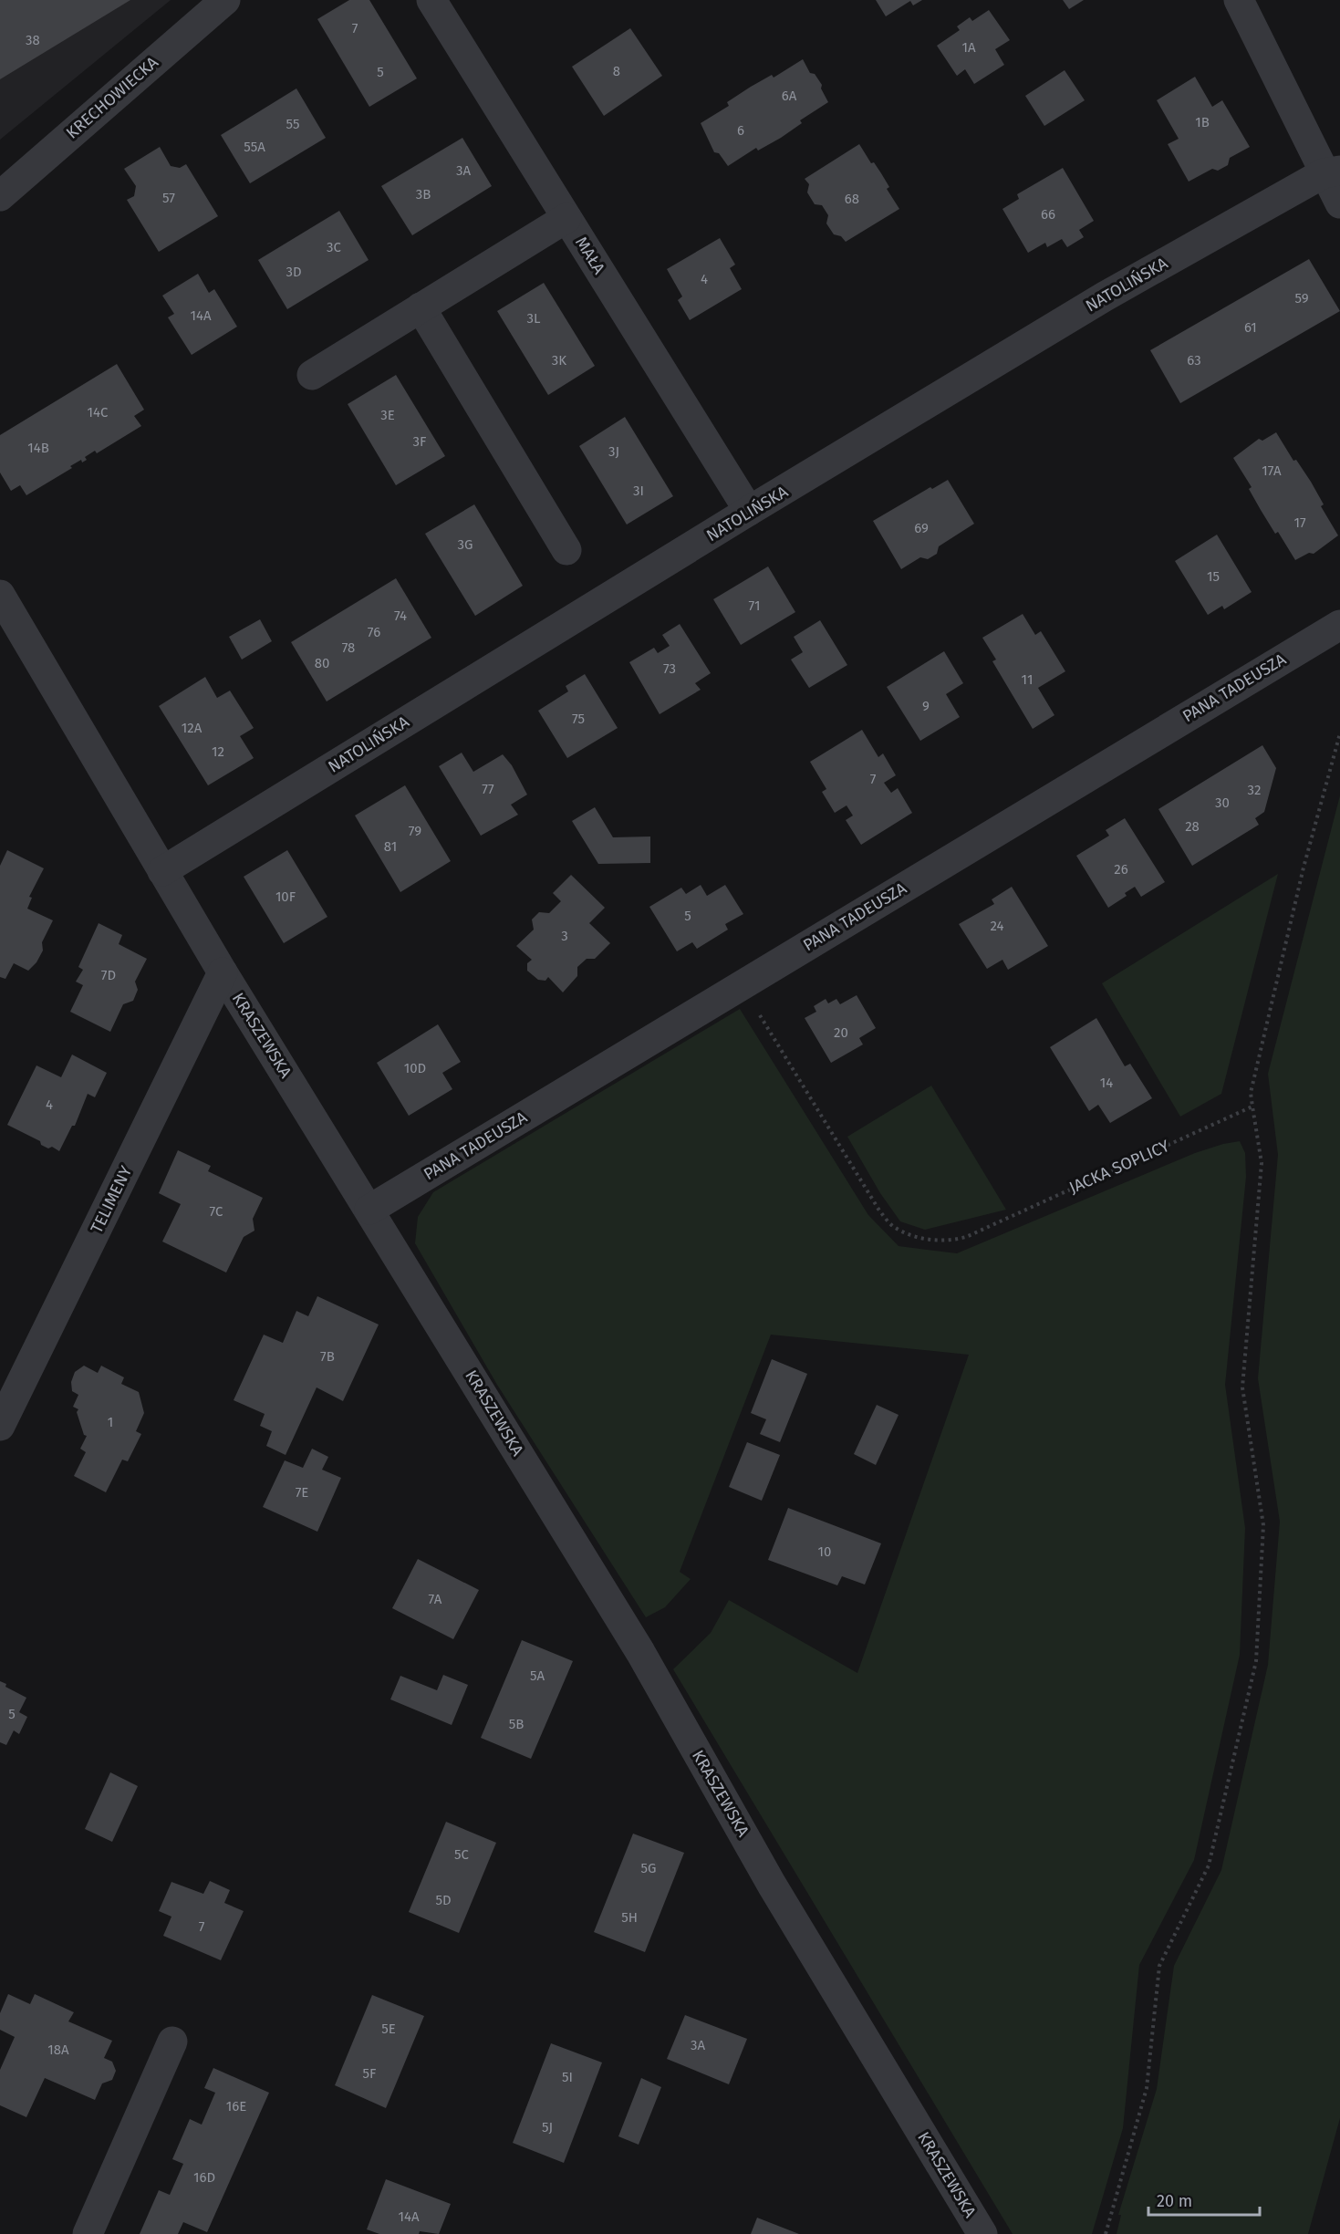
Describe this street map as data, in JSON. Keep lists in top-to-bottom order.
{
  "streets": {
    "street": [
      "KRECHOWIECKA",
      "MAŁA",
      "NATOLIŃSKA",
      "PANA TADEUSZA",
      "KRASZEWSKA",
      "TELIMENY"
    ],
    "path": ["JACKA SOPLICY"]
  },
  "crossings": [
    ["MAŁA", "NATOLIŃSKA"],
    ["NATOLIŃSKA", "KRASZEWSKA"],
    ["PANA TADEUSZA", "KRASZEWSKA"],
    ["PANA TADEUSZA", "JACKA SOPLICY"],
    ["KRASZEWSKA", "TELIMENY"]
  ],
  "house_numbers": [
    "7",
    "38",
    "1A",
    "8",
    "5",
    "6A",
    "1B",
    "55",
    "6",
    "55A",
    "3A",
    "3B",
    "57",
    "68",
    "66",
    "3C",
    "3D",
    "4",
    "59",
    "14A",
    "3L",
    "61",
    "3K",
    "63",
    "14C",
    "3E",
    "3F",
    "14B",
    "3J",
    "17A",
    "3I",
    "17",
    "69",
    "3G",
    "15",
    "71",
    "74",
    "76",
    "78",
    "80",
    "73",
    "11",
    "9",
    "75",
    "12A",
    "12",
    "7",
    "77",
    "32",
    "30",
    "28",
    "79",
    "81",
    "26",
    "10F",
    "5",
    "24",
    "3",
    "7D",
    "20",
    "10D",
    "14",
    "4",
    "7C",
    "7B",
    "1",
    "7E",
    "10",
    "7A",
    "5A",
    "5",
    "5B",
    "5C",
    "5G",
    "5D",
    "5H",
    "7",
    "5E",
    "3A",
    "18A",
    "5F",
    "5I",
    "16E",
    "5J",
    "16D",
    "14A"
  ],
  "scale_bar": "20 m"
}
